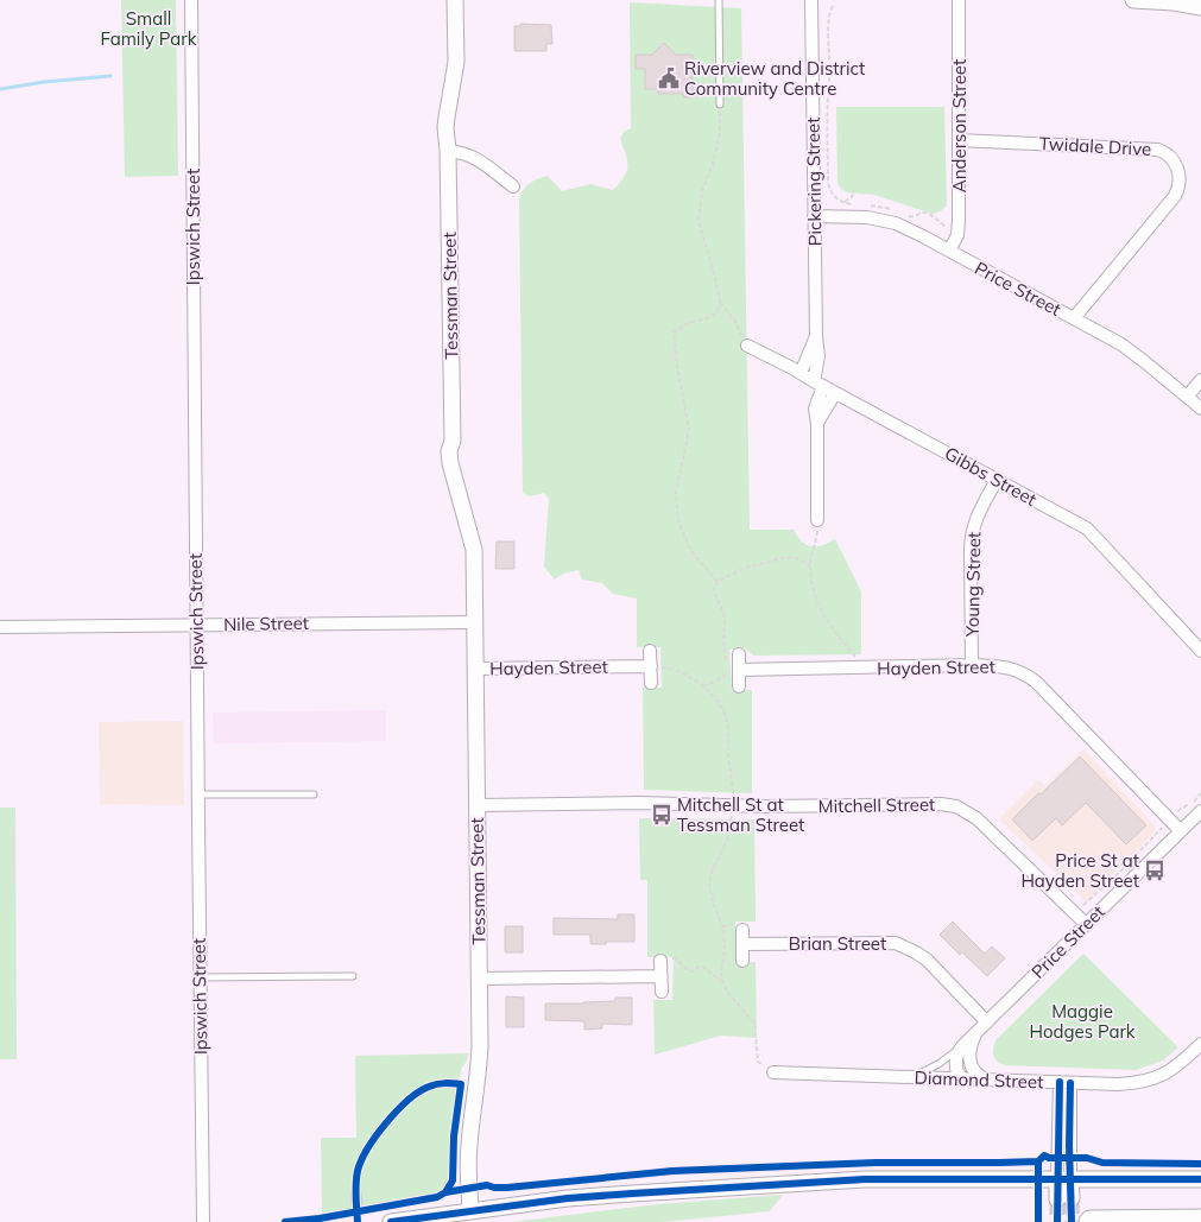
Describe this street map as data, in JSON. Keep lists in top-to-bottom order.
{
  "streets": {
    "street": [
      "Anderson Street",
      "Twidale Drive",
      "Pickering Street",
      "Ipswich Street",
      "Price Street",
      "Tessman Street",
      "Gibbs Street",
      "Young Street",
      "Nile Street",
      "Hayden Street",
      "Mitchell Street",
      "Brian Street",
      "Diamond Street"
    ]
  },
  "crossings": [
    ["Anderson Street", "Twidale Drive"],
    ["Anderson Street", "Price Street"],
    ["Twidale Drive", "Price Street"],
    ["Pickering Street", "Price Street"],
    ["Pickering Street", "Gibbs Street"],
    ["Ipswich Street", "Nile Street"],
    ["Price Street", "Hayden Street"],
    ["Price Street", "Mitchell Street"],
    ["Price Street", "Brian Street"],
    ["Price Street", "Diamond Street"],
    ["Tessman Street", "Nile Street"],
    ["Tessman Street", "Hayden Street"],
    ["Tessman Street", "Mitchell Street"],
    ["Gibbs Street", "Young Street"],
    ["Young Street", "Hayden Street"]
  ],
  "parks": ["Small Family Park", "Maggie Hodges Park"],
  "places": {
    "public building": ["Riverview and District Community Centre"],
    "bus stop": ["Mitchell St at Tessman Street", "Price St at Hayden Street"]
  }
}
